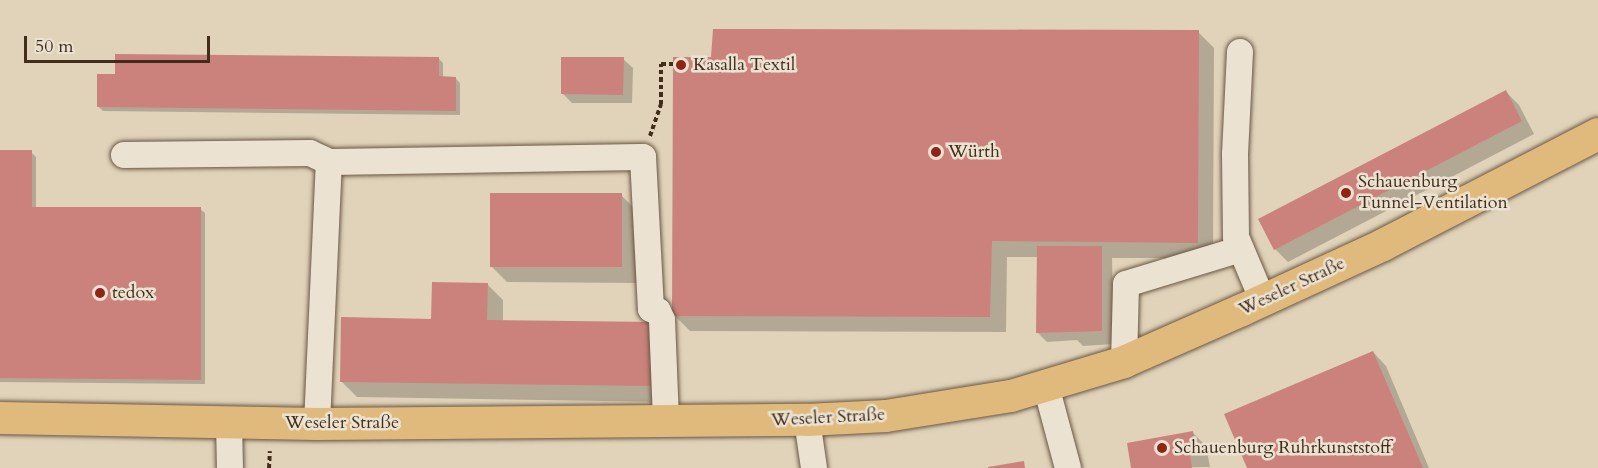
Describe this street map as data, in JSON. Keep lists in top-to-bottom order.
{
  "streets": {
    "main road": ["Weseler Straße"]
  },
  "places": [
    "Kasalla Textil",
    "Würth",
    "Schauenburg Tunnel-Ventilation",
    "tedox",
    "Schauenburg Ruhrkunststoff"
  ],
  "scale_bar": "50 m"
}
